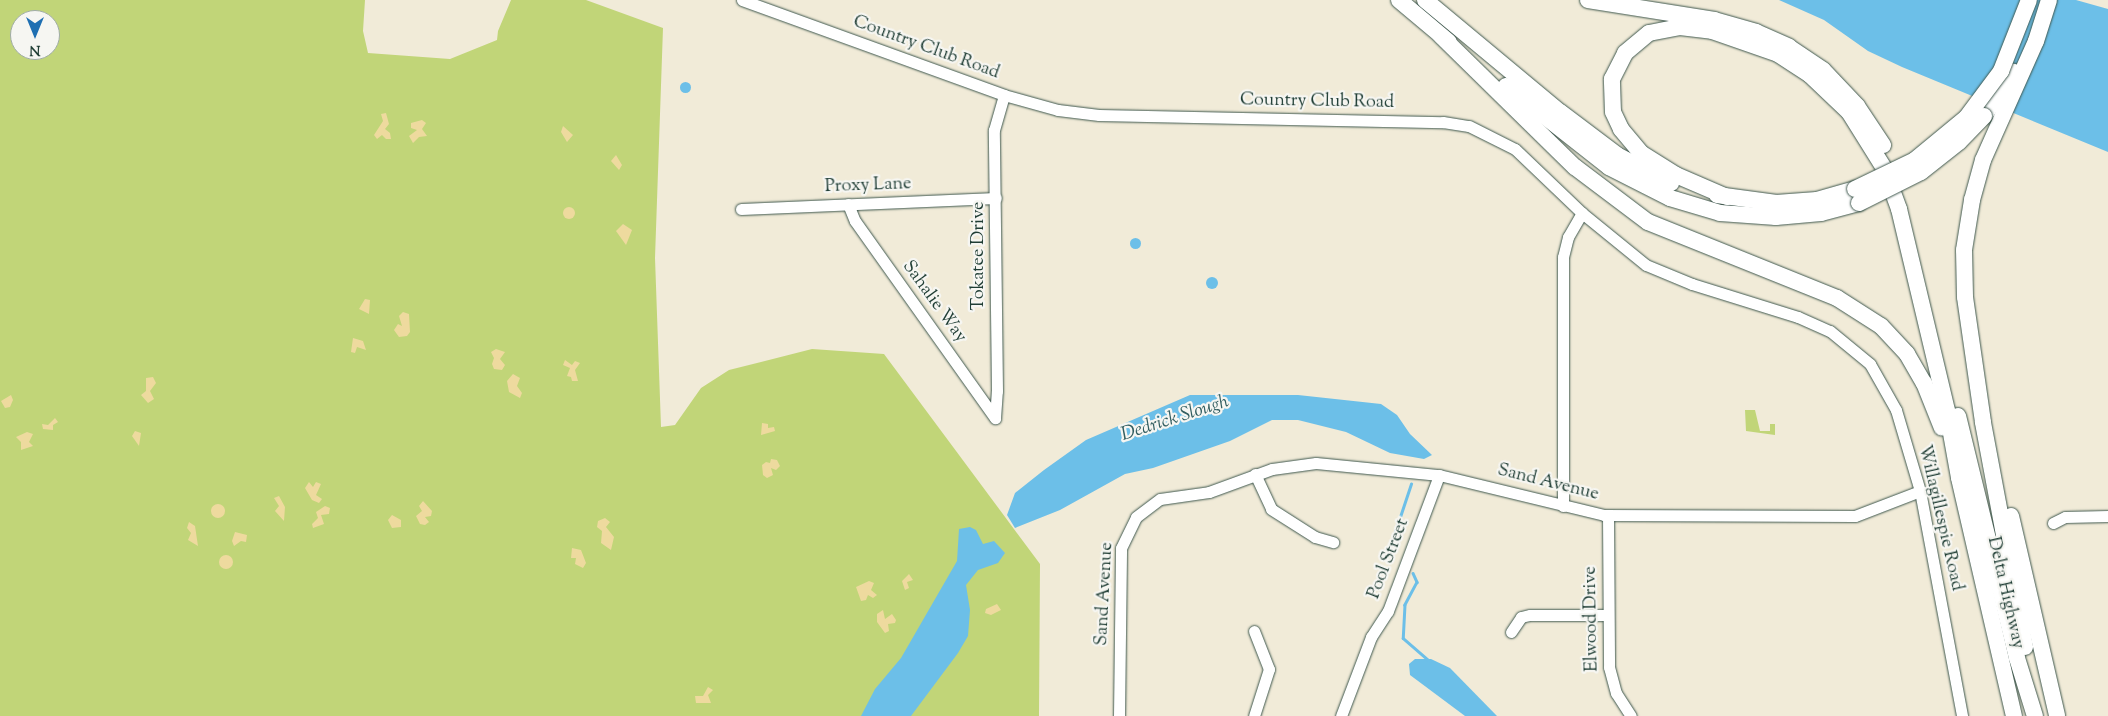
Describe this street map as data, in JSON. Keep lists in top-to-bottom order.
{
  "streets": {
    "highway": ["Delta Highway"],
    "street": [
      "Country Club Road",
      "Proxy Lane",
      "Tokatee Drive",
      "Sahalie Way",
      "Sand Avenue",
      "Willagillespie Road",
      "Pool Street",
      "Elwood Drive"
    ]
  },
  "crossings": [
    ["Country Club Road", "Tokatee Drive"],
    ["Country Club Road", "Willagillespie Road"],
    ["Proxy Lane", "Tokatee Drive"],
    ["Proxy Lane", "Sahalie Way"],
    ["Tokatee Drive", "Sahalie Way"],
    ["Sand Avenue", "Willagillespie Road"],
    ["Sand Avenue", "Pool Street"],
    ["Sand Avenue", "Elwood Drive"]
  ],
  "water": ["Dedrick Slough"],
  "north": "bottom"
}
